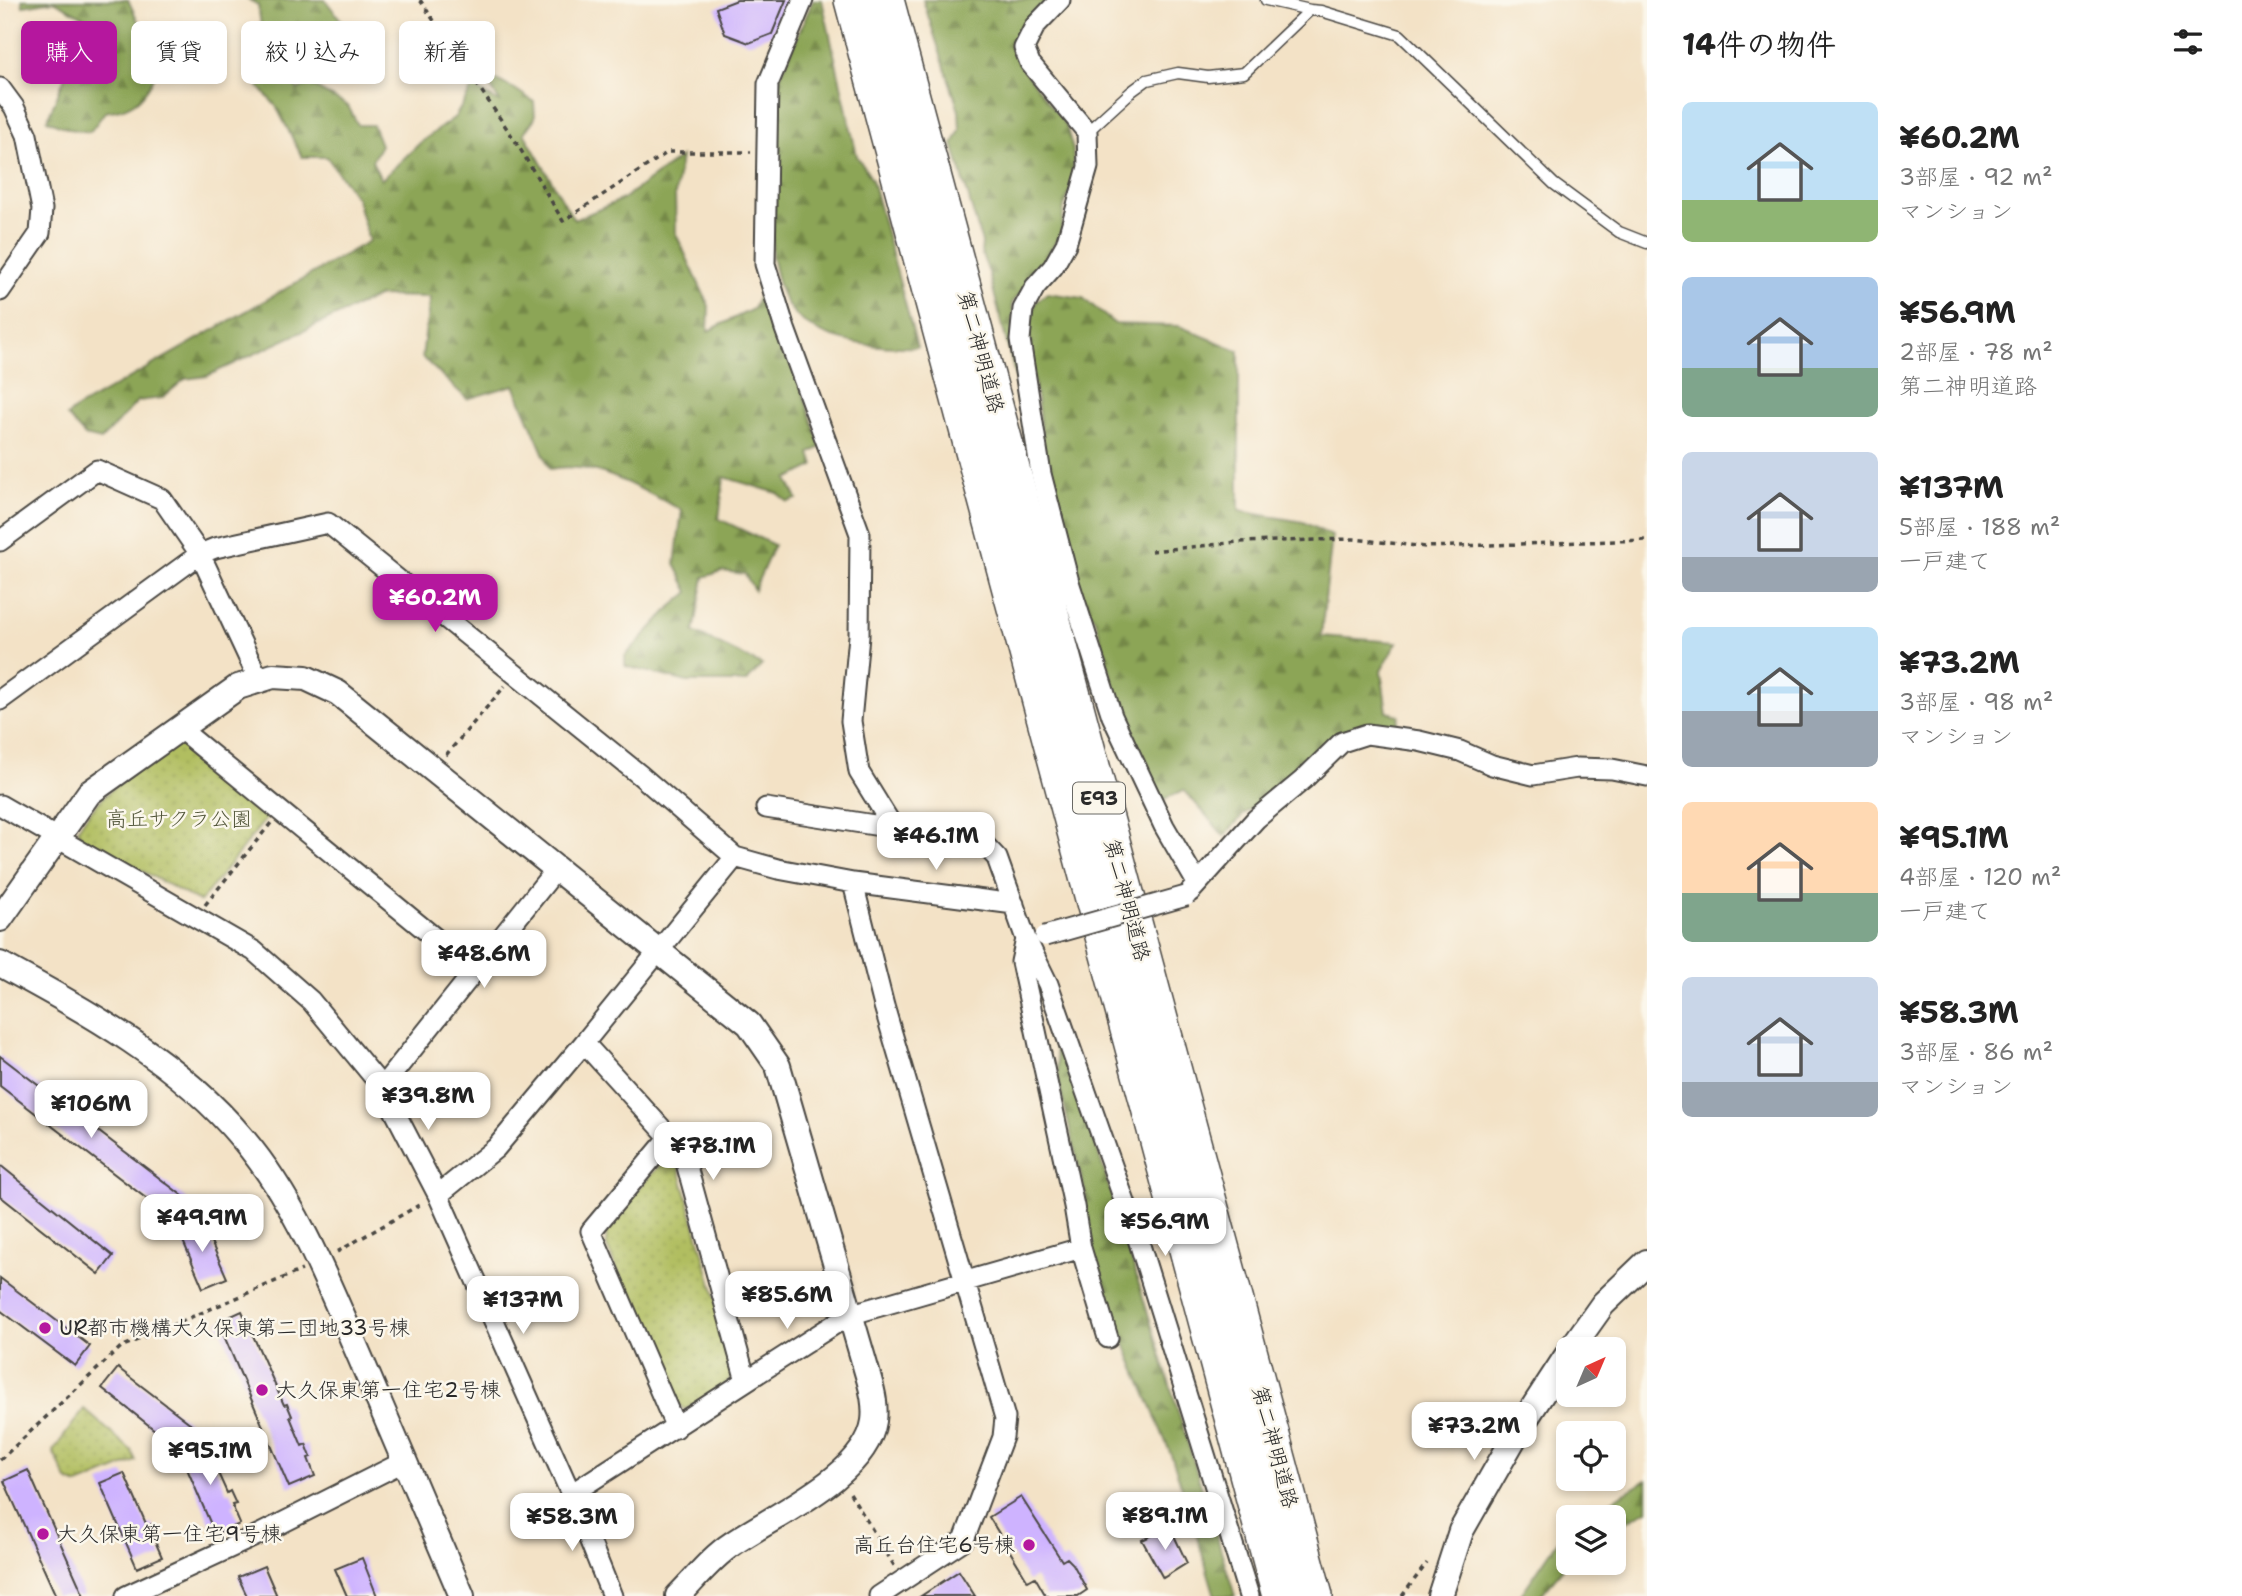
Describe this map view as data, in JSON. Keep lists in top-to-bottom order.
{
  "streets": {
    "highway": ["第二神明道路", "E93"]
  },
  "parks": ["高丘サクラ公園"],
  "places": [
    "UR都市機構大久保東第二団地33号棟",
    "大久保東第一住宅2号棟",
    "大久保東第一住宅9号棟",
    "高丘台住宅6号棟"
  ],
  "north": "top right",
  "page": {
    "heading": "14件の物件",
    "chip": [
      "購入",
      "賃貸",
      "絞り込み",
      "新着"
    ],
    "list": [
      {
        "name": "¥60.2M",
        "note": "3部屋 · 92 m² · マンション"
      },
      {
        "name": "¥56.9M",
        "note": "2部屋 · 78 m² · 第二神明道路"
      },
      {
        "name": "¥137M",
        "note": "5部屋 · 188 m² · 一戸建て"
      },
      {
        "name": "¥73.2M",
        "note": "3部屋 · 98 m² · マンション"
      },
      {
        "name": "¥95.1M",
        "note": "4部屋 · 120 m² · 一戸建て"
      },
      {
        "name": "¥58.3M",
        "note": "3部屋 · 86 m² · マンション"
      }
    ],
    "price": [
      "¥60.2M",
      "¥46.1M",
      "¥48.6M",
      "¥39.8M",
      "¥106M",
      "¥78.1M",
      "¥49.9M",
      "¥56.9M",
      "¥85.6M",
      "¥137M",
      "¥73.2M",
      "¥95.1M",
      "¥89.1M",
      "¥58.3M"
    ]
  }
}
